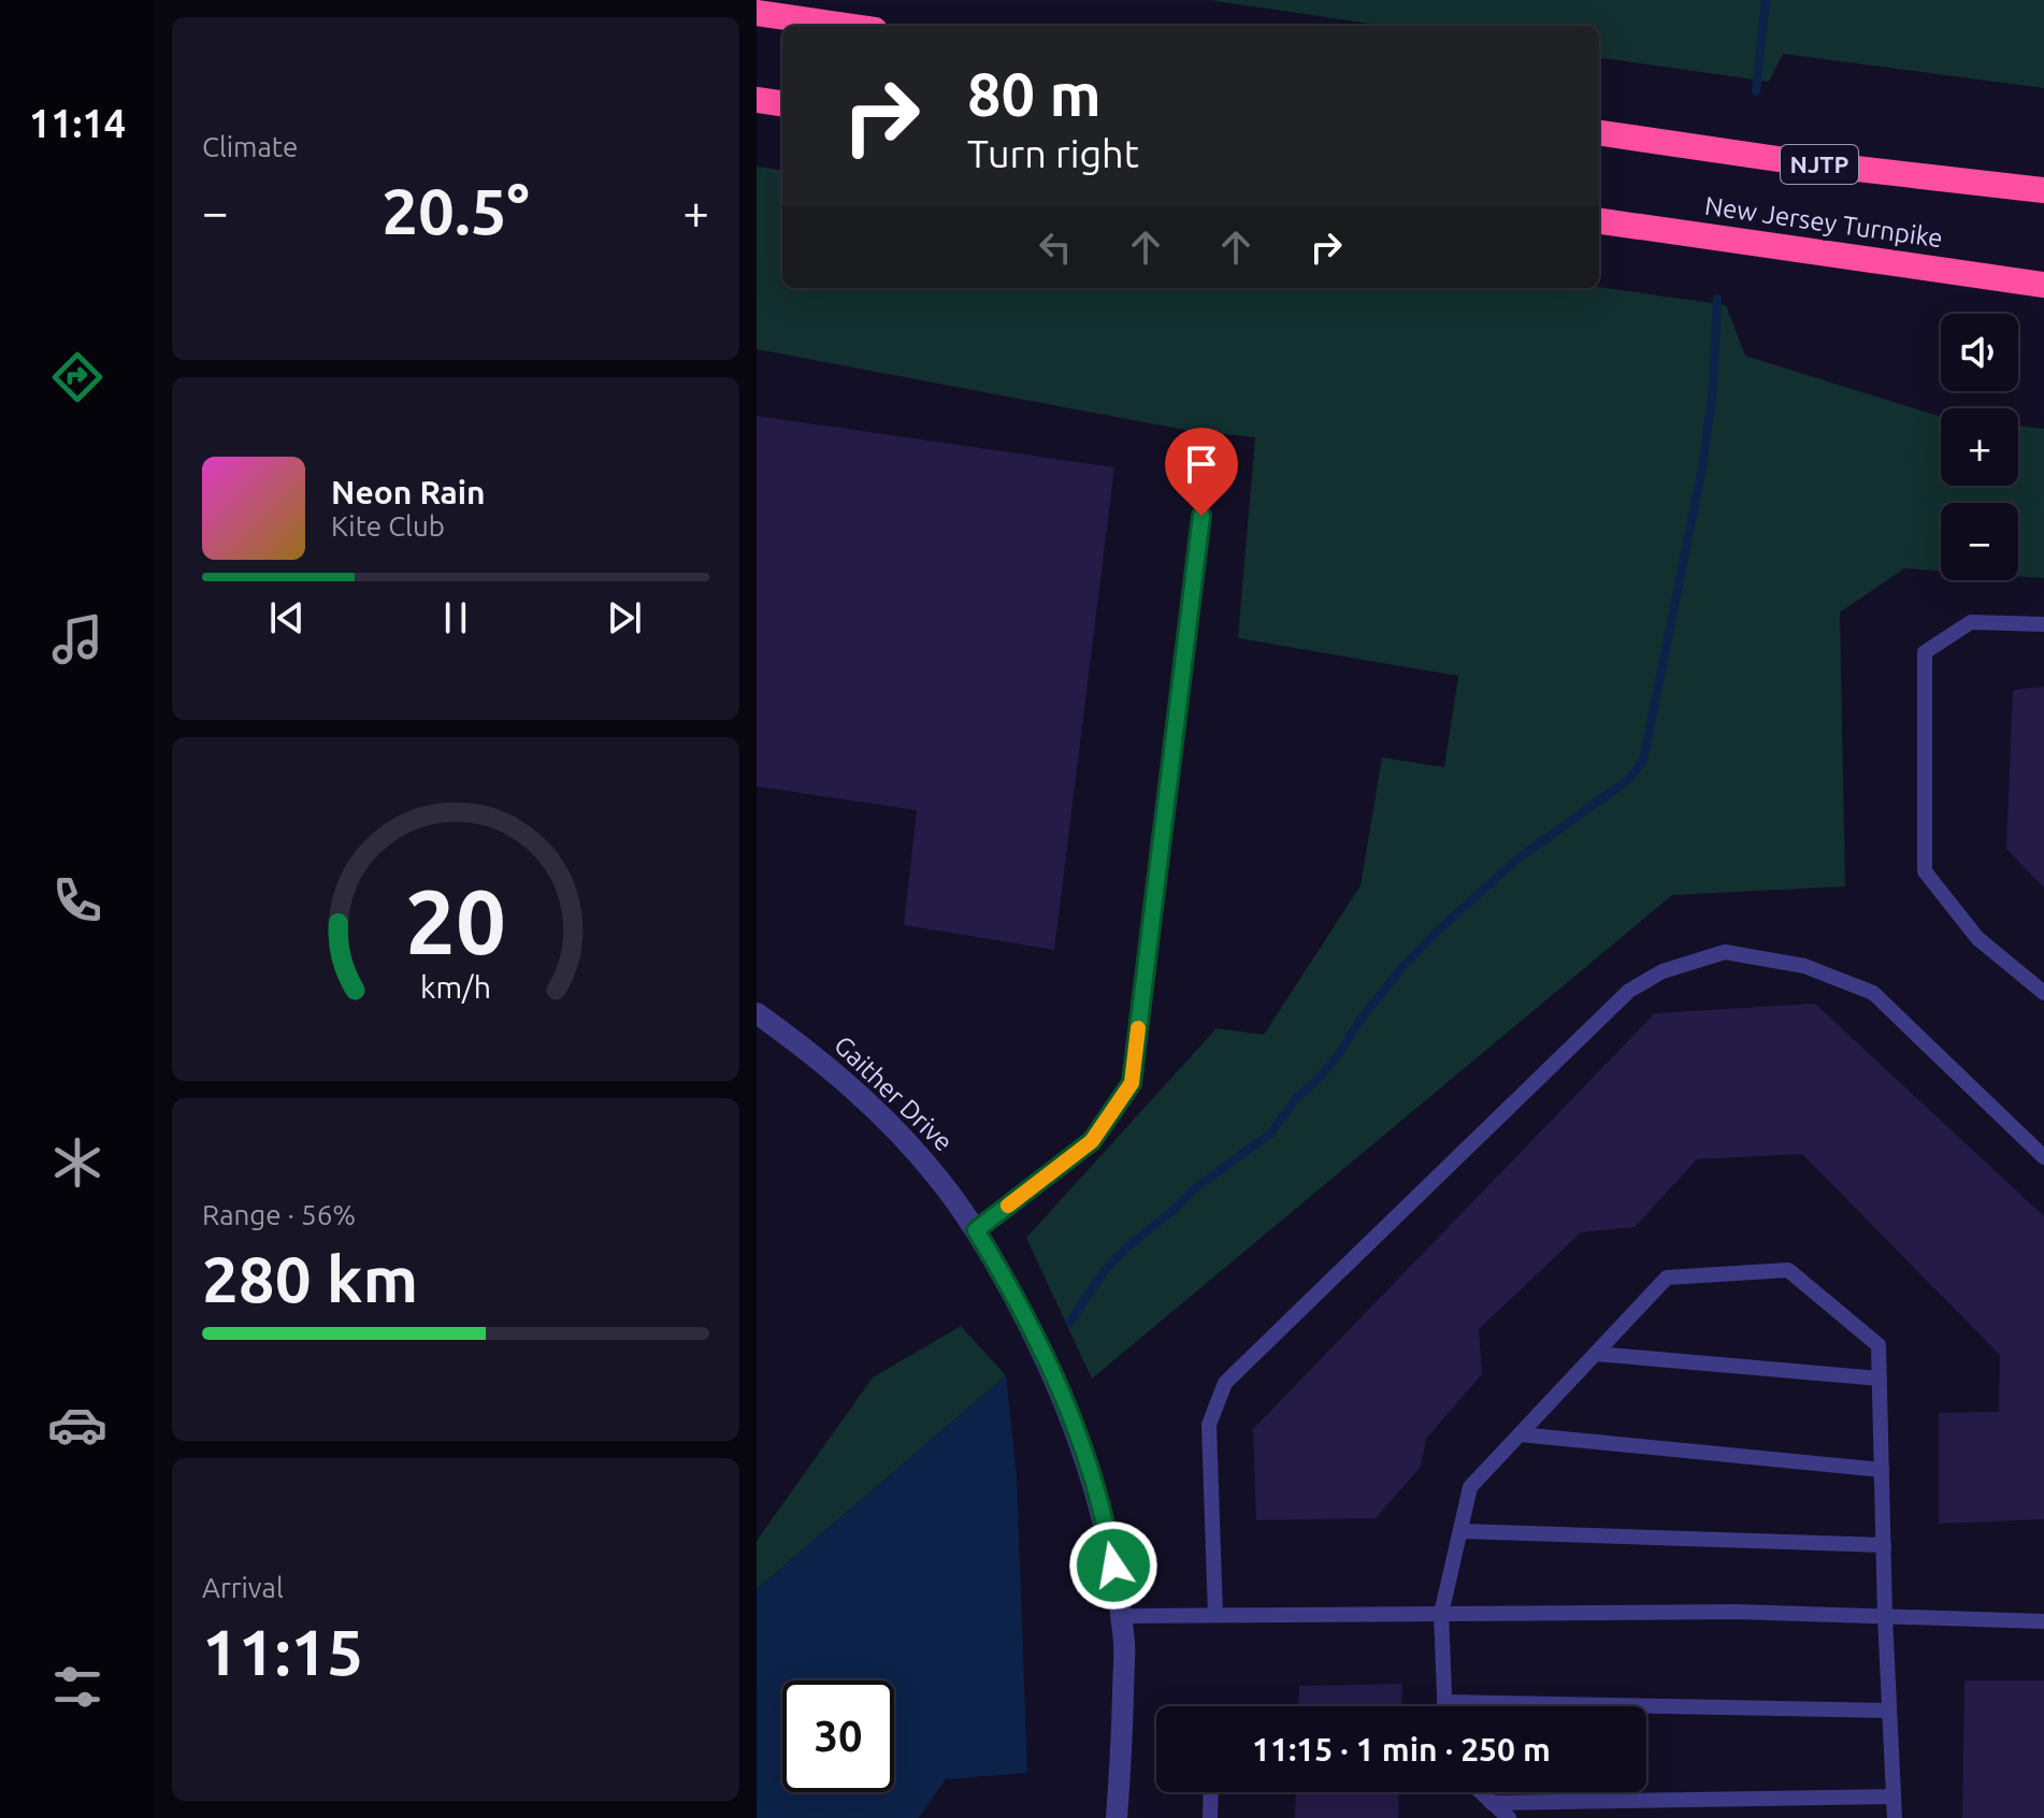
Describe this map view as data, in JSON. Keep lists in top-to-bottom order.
{
  "streets": {
    "highway": ["NJTP", "New Jersey Turnpike"],
    "street": ["Gaither Drive"]
  },
  "page": {
    "tabs": "11:14",
    "tile": [
      "Climate",
      ["Range · 56%", "280 km"],
      ["Arrival", "11:15"]
    ],
    "turn": ["80 m", "Turn right"],
    "heat": ["−", "20.5°", "+"],
    "map_buttons": ["+", "−"],
    "song": ["Neon Rain", "Kite Club"],
    "limit": "30",
    "trip": "11:15 · 1 min · 250 m",
    "gauge": ["20", "km/h"]
  }
}
